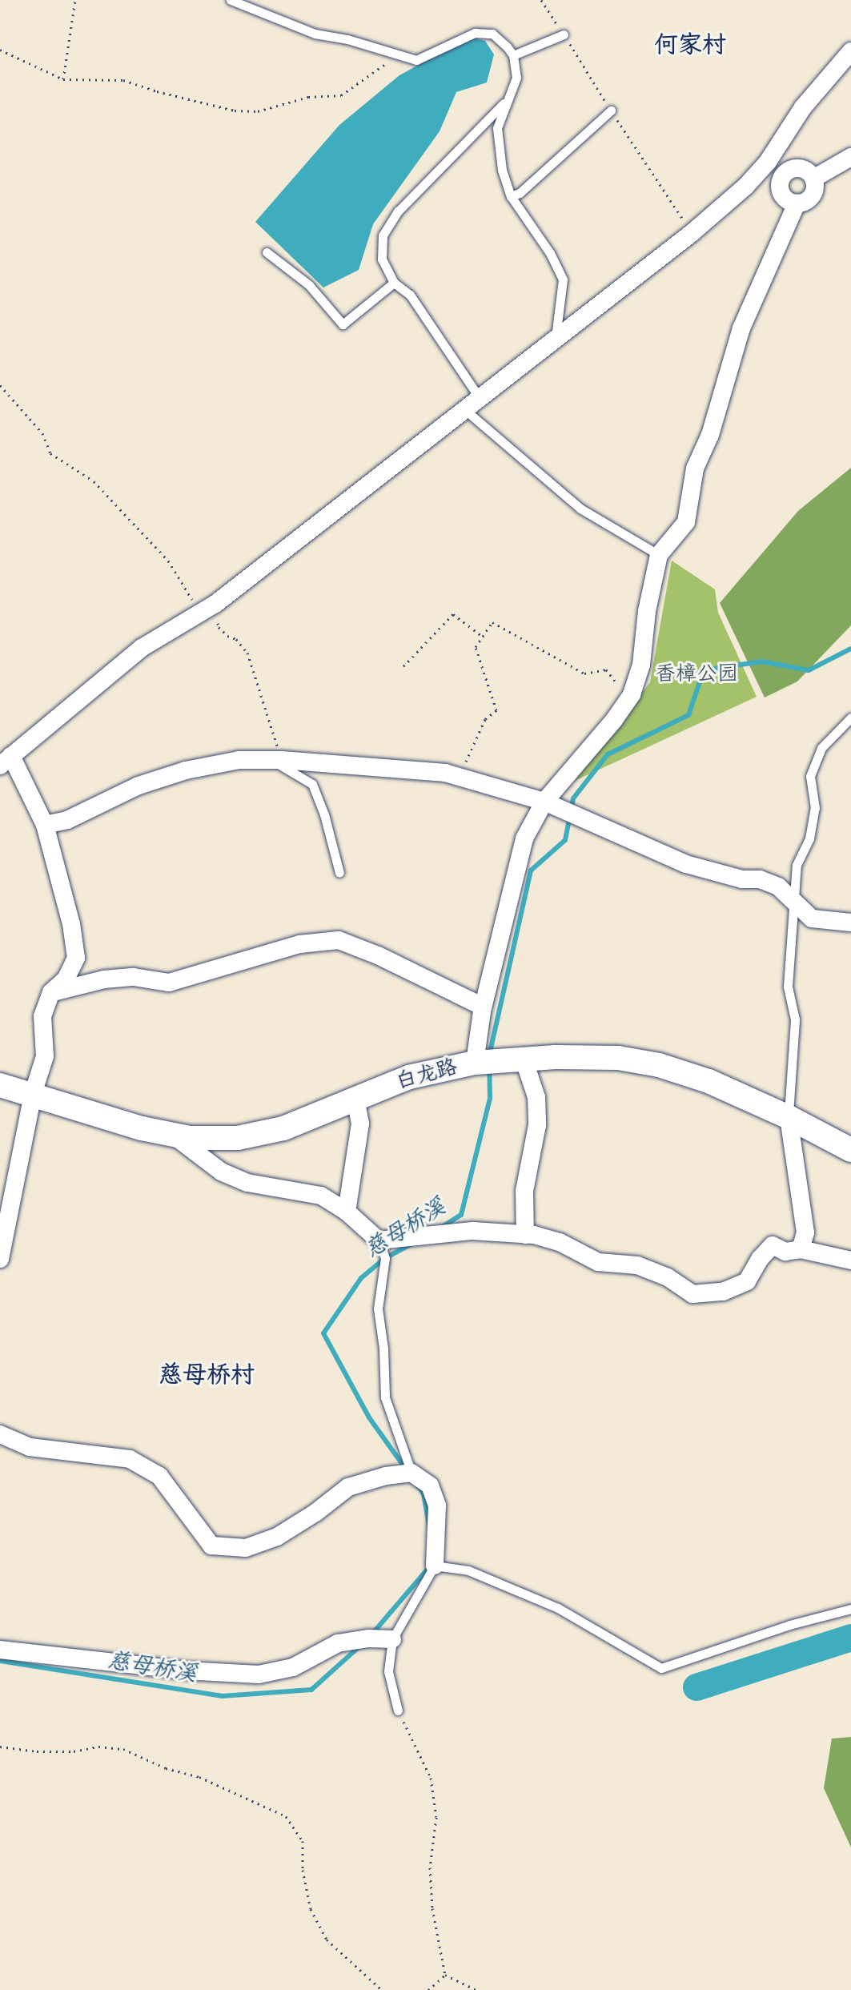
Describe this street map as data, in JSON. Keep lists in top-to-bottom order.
{
  "streets": {
    "street": ["白龙路"]
  },
  "districts": ["何家村", "慈母桥村"],
  "water": ["慈母桥溪"],
  "parks": ["香樟公园"]
}
